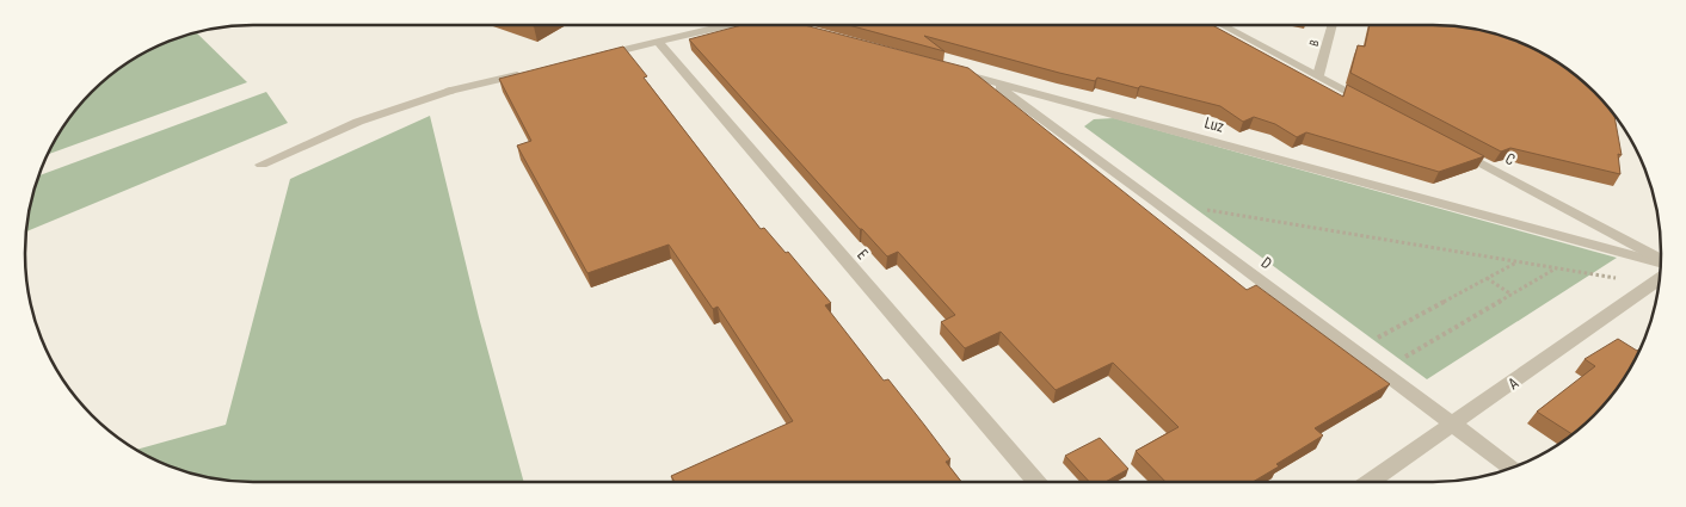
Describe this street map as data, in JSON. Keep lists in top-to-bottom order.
{
  "streets": {
    "street": [
      "B",
      "Luz",
      "C",
      "E",
      "D",
      "A"
    ]
  },
  "crossings": [
    ["Luz", "D"],
    ["D", "A"]
  ]
}
